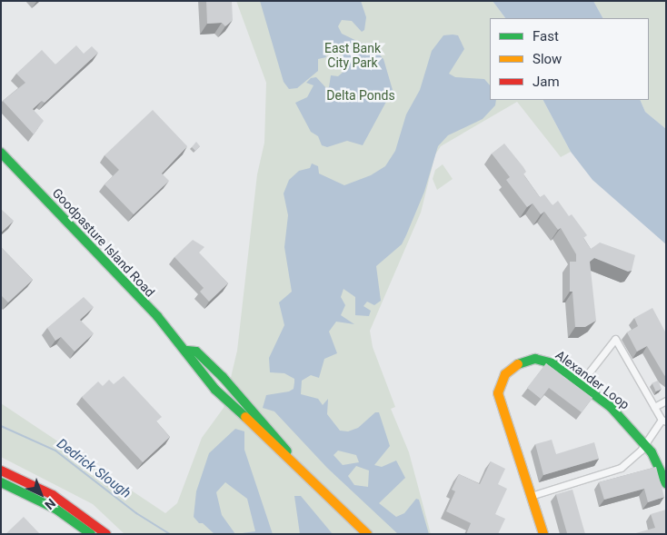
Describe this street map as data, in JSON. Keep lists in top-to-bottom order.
{
  "streets": {
    "main road": ["Goodpasture Island Road", "Alexander Loop"]
  },
  "water": ["Dedrick Slough"],
  "parks": ["East Bank City Park", "Delta Ponds"],
  "legend": ["Fast", "Slow", "Jam"],
  "north": "bottom right"
}
